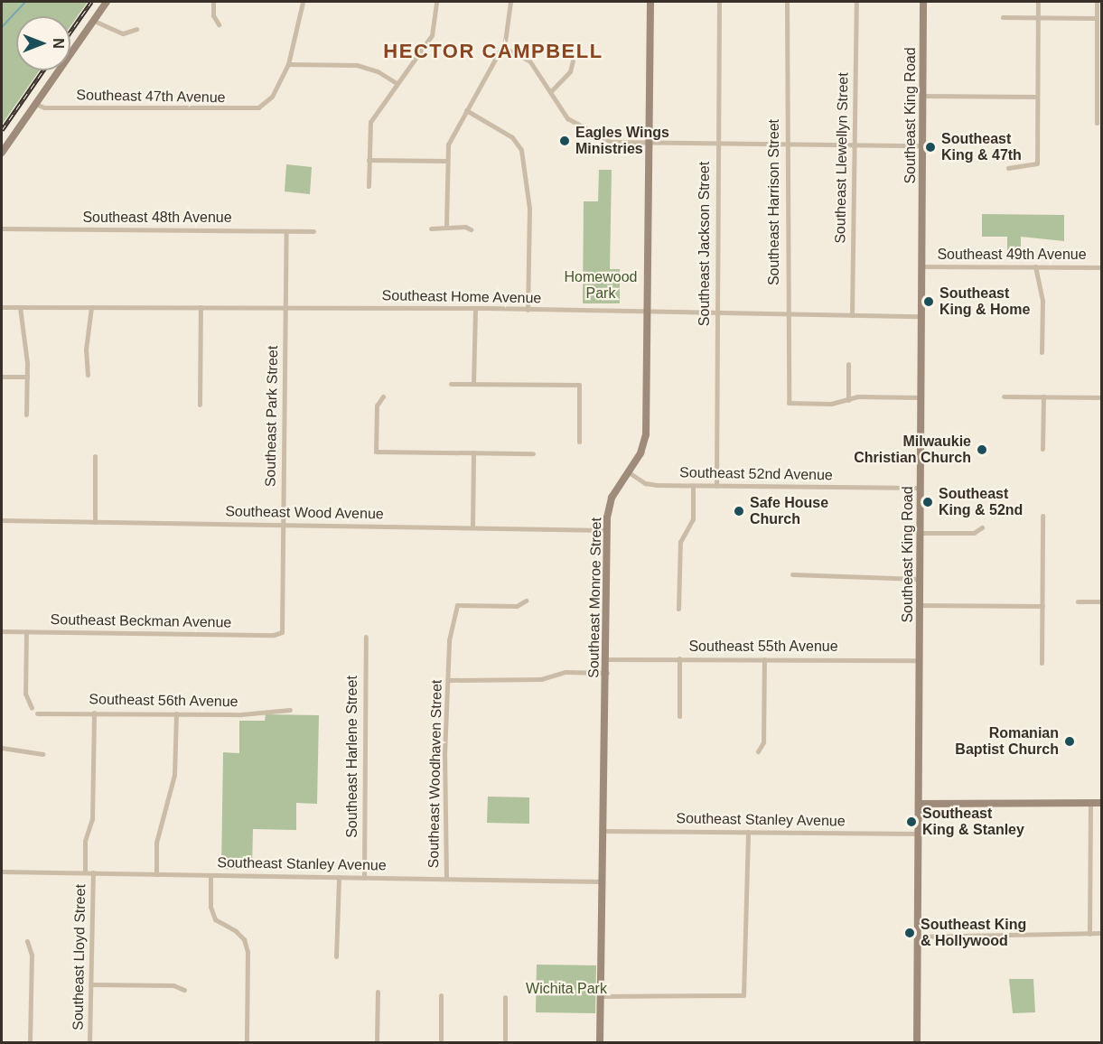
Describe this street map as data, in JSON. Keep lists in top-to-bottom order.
{
  "streets": {
    "street": [
      "Southeast 47th Avenue",
      "Southeast King Road",
      "Southeast Llewellyn Street",
      "Southeast Harrison Street",
      "Southeast 48th Avenue",
      "Southeast Jackson Street",
      "Southeast 49th Avenue",
      "Southeast Home Avenue",
      "Southeast Park Street",
      "Southeast 52nd Avenue",
      "Southeast Wood Avenue",
      "Southeast Monroe Street",
      "Southeast Beckman Avenue",
      "Southeast 55th Avenue",
      "Southeast 56th Avenue",
      "Southeast Harlene Street",
      "Southeast Woodhaven Street",
      "Southeast Stanley Avenue",
      "Southeast Lloyd Street"
    ]
  },
  "crossings": [
    ["Southeast King Road", "Southeast 49th Avenue"],
    ["Southeast King Road", "Southeast Home Avenue"],
    ["Southeast King Road", "Southeast 52nd Avenue"],
    ["Southeast King Road", "Southeast 55th Avenue"],
    ["Southeast King Road", "Southeast Stanley Avenue"],
    ["Southeast Llewellyn Street", "Southeast Home Avenue"],
    ["Southeast Harrison Street", "Southeast Home Avenue"],
    ["Southeast 48th Avenue", "Southeast Park Street"],
    ["Southeast Jackson Street", "Southeast Home Avenue"],
    ["Southeast Jackson Street", "Southeast 52nd Avenue"],
    ["Southeast Home Avenue", "Southeast Park Street"],
    ["Southeast Home Avenue", "Southeast Monroe Street"],
    ["Southeast Park Street", "Southeast Wood Avenue"],
    ["Southeast Park Street", "Southeast Beckman Avenue"],
    ["Southeast 52nd Avenue", "Southeast Monroe Street"],
    ["Southeast Wood Avenue", "Southeast Monroe Street"],
    ["Southeast Monroe Street", "Southeast 55th Avenue"],
    ["Southeast Monroe Street", "Southeast Stanley Avenue"],
    ["Southeast 56th Avenue", "Southeast Lloyd Street"],
    ["Southeast Harlene Street", "Southeast Stanley Avenue"],
    ["Southeast Woodhaven Street", "Southeast Stanley Avenue"],
    ["Southeast Stanley Avenue", "Southeast Lloyd Street"]
  ],
  "districts": ["HECTOR CAMPBELL"],
  "parks": ["Homewood Park", "Wichita Park"],
  "places": [
    "Eagles Wings Ministries",
    "Southeast King & 47th",
    "Southeast King & Home",
    "Milwaukie Christian Church",
    "Southeast King & 52nd",
    "Safe House Church",
    "Romanian Baptist Church",
    "Southeast King & Stanley",
    "Southeast King & Hollywood"
  ],
  "north": "right"
}
